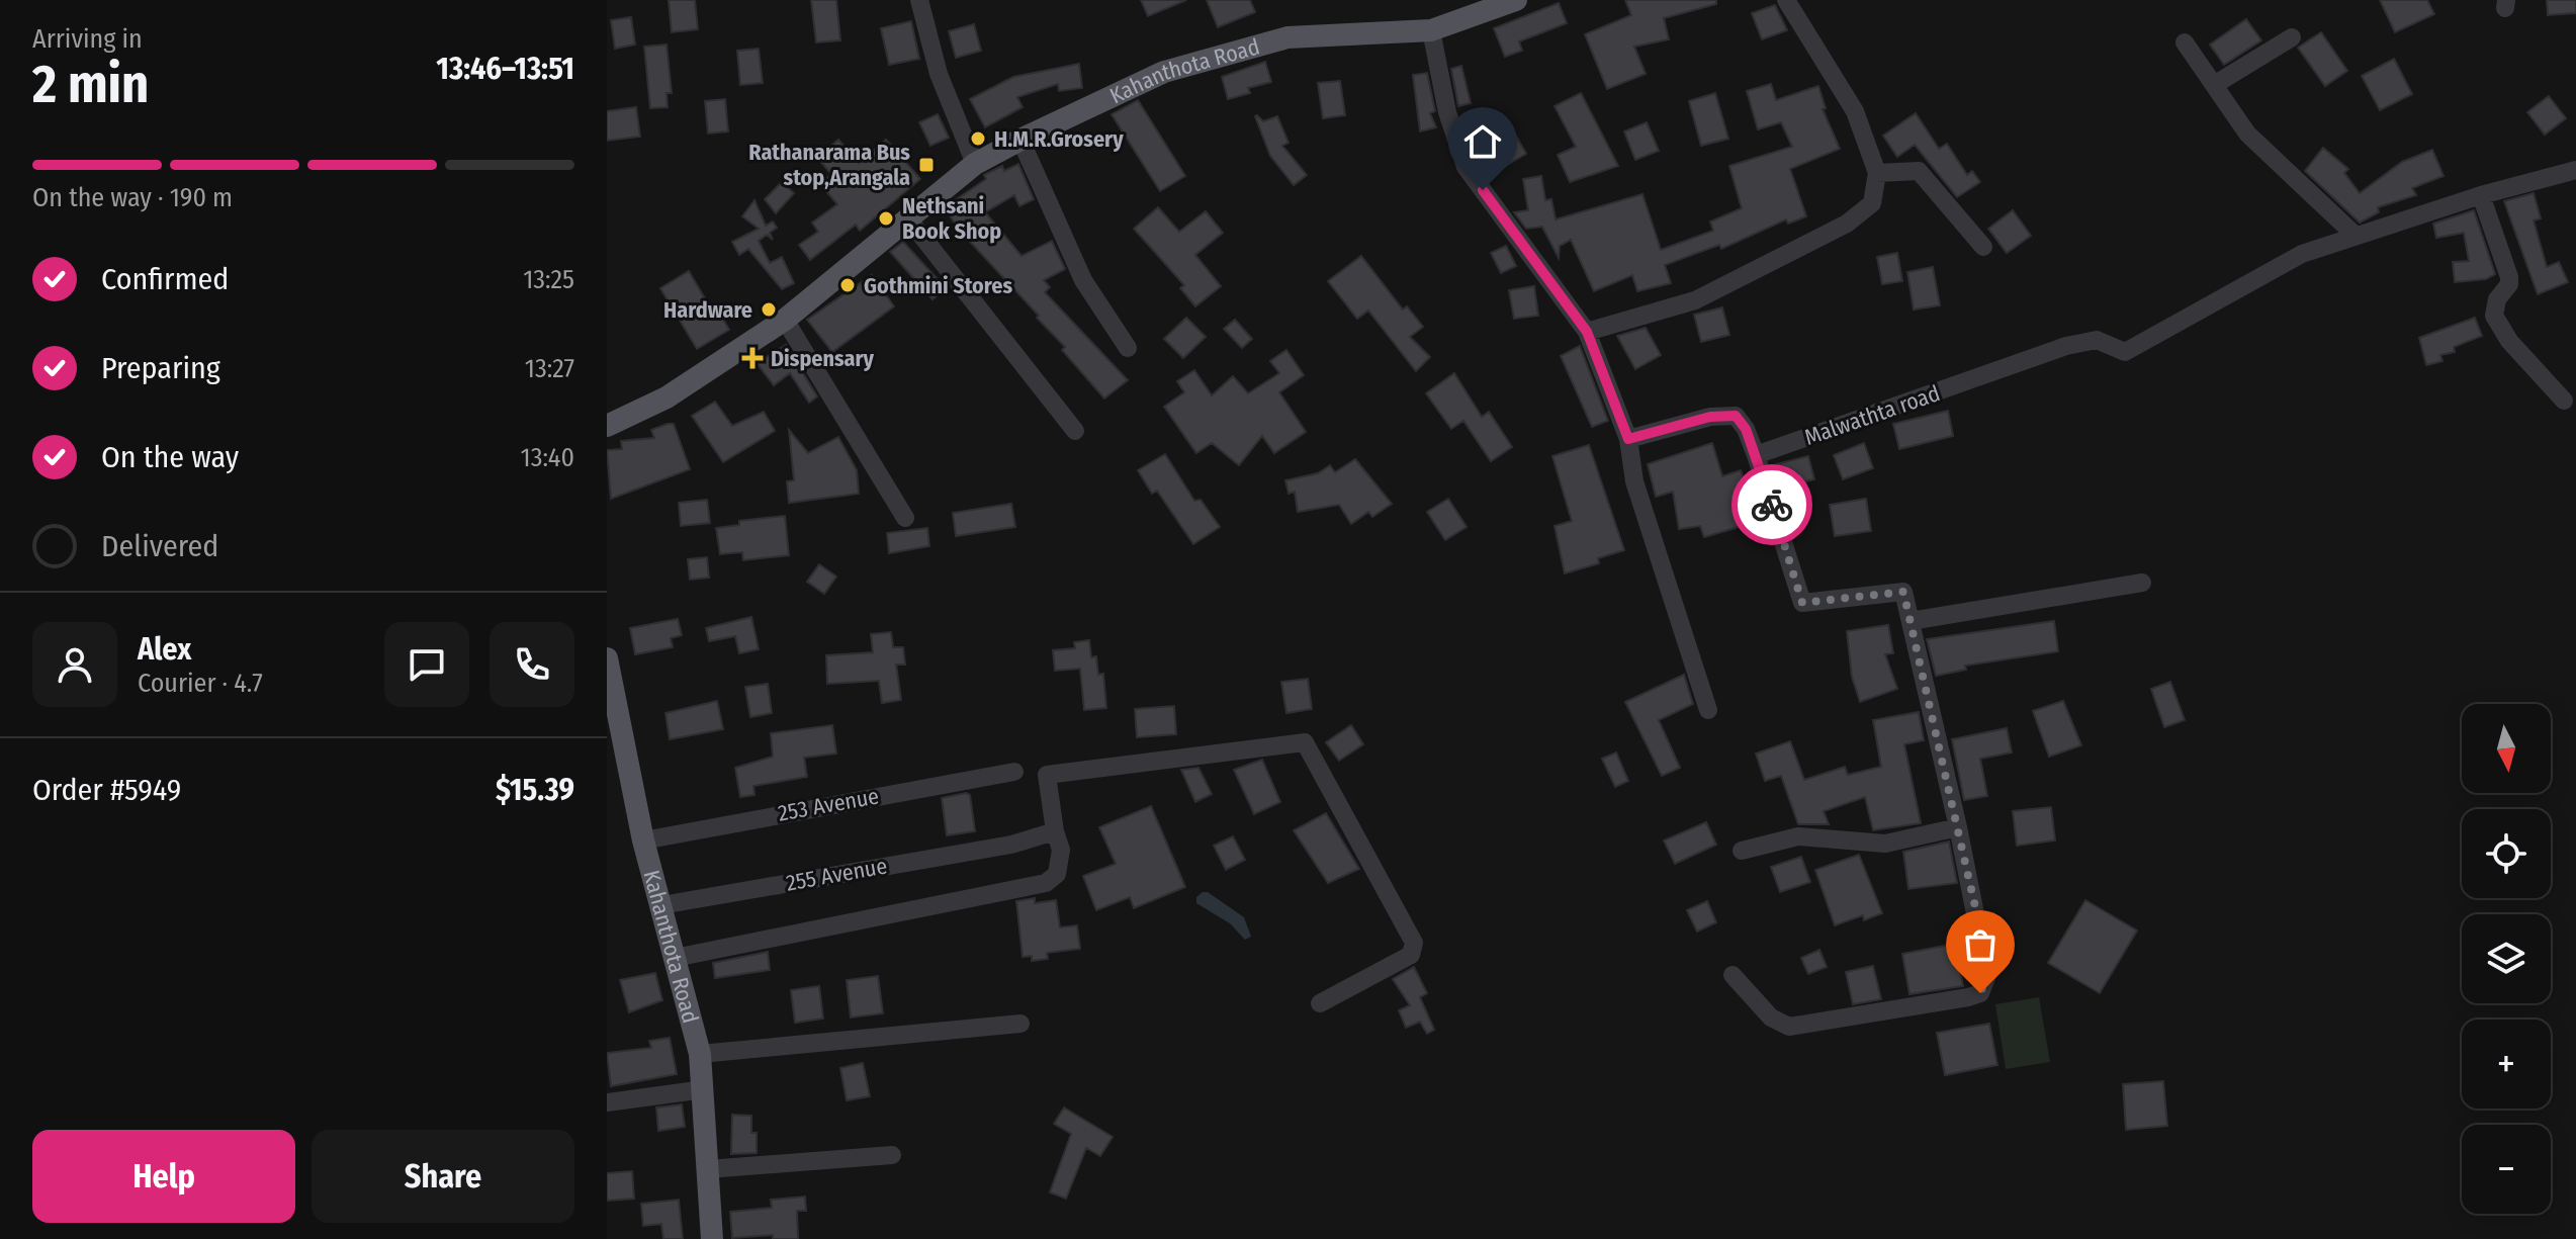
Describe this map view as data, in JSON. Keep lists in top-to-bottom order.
{
  "streets": {
    "main road": ["Kahanthota Road"],
    "street": ["Malwathta road", "253 Avenue", "255 Avenue"]
  },
  "crossings": [
    ["Kahanthota Road", "253 Avenue"],
    ["Kahanthota Road", "255 Avenue"]
  ],
  "places": {
    "other": [
      "H.M.R.Grosery",
      "Nethsani Book Shop",
      "Gothmini Stores",
      "Hardware"
    ],
    "transit": ["Rathanarama Bus stop,Arangala"],
    "health": ["Dispensary"]
  },
  "north": "bottom",
  "page": {
    "heading": ["2 min", "Arriving in", "13:46–13:51"],
    "panel": [
      "Alex",
      "Courier · 4.7",
      "Order #5949",
      "$15.39"
    ],
    "bar": "On the way · 190 m",
    "list": [
      ["Confirmed", "13:25"],
      ["Preparing", "13:27"],
      ["On the way", "13:40"],
      "Delivered"
    ],
    "map_buttons": ["+", "−"],
    "buttons": ["Help", "Share"]
  }
}
